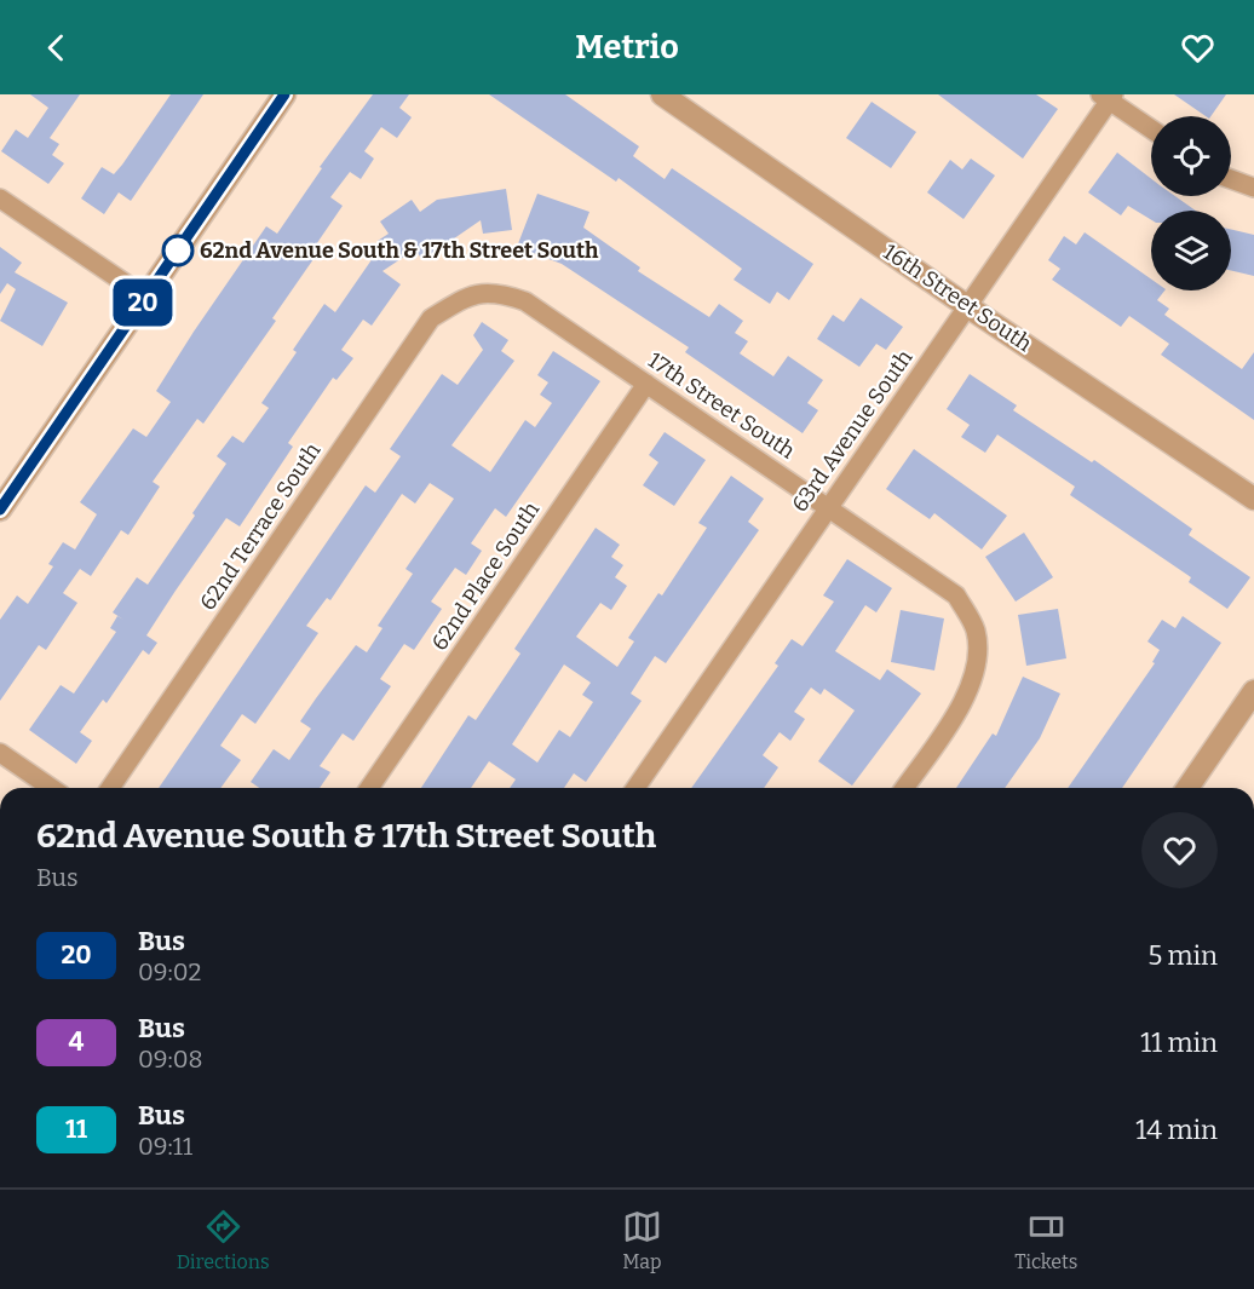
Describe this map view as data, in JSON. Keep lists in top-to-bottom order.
{
  "streets": {
    "street": [
      "16th Street South",
      "17th Street South",
      "63rd Avenue South",
      "62nd Terrace South",
      "62nd Place South"
    ]
  },
  "crossings": [
    ["16th Street South", "63rd Avenue South"],
    ["17th Street South", "63rd Avenue South"],
    ["17th Street South", "62nd Terrace South"],
    ["17th Street South", "62nd Place South"]
  ],
  "places": ["62nd Avenue South & 17th Street South"],
  "lines": ["bus line 20"],
  "page": {
    "header": "Metrio",
    "on_map": "20",
    "heading": ["62nd Avenue South & 17th Street South", "Bus"],
    "list": [
      {
        "mark": "20",
        "name": "Bus",
        "note": "09:02",
        "value": "5 min"
      },
      {
        "mark": "4",
        "name": "Bus",
        "note": "09:08",
        "value": "11 min"
      },
      {
        "mark": "11",
        "name": "Bus",
        "note": "09:11",
        "value": "14 min"
      }
    ],
    "tabs": ["Directions", "Map", "Tickets"]
  }
}
